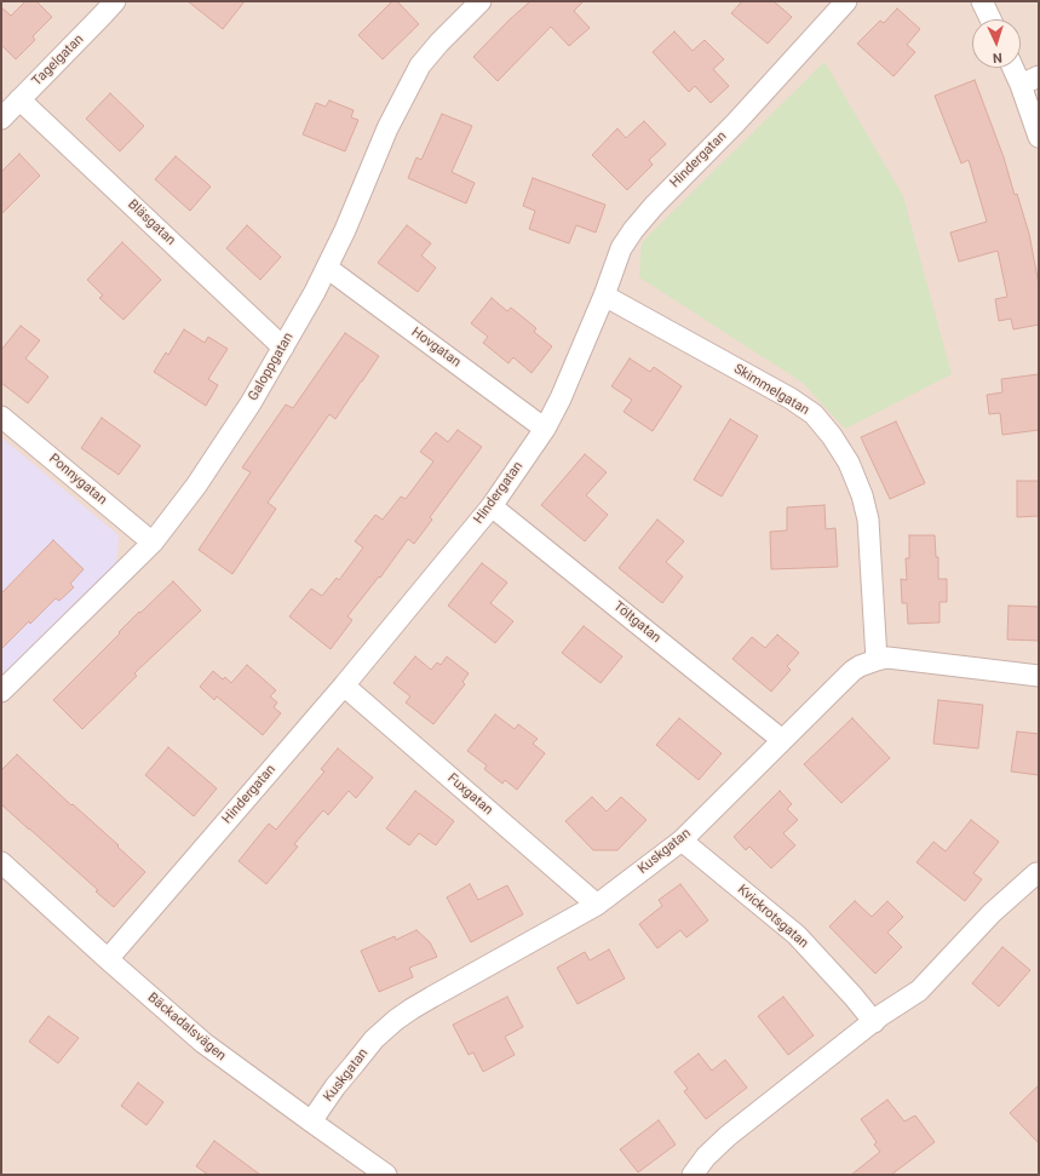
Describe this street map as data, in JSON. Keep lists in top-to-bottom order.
{
  "streets": {
    "street": [
      "Tagelgatan",
      "Hindergatan",
      "Bläsgatan",
      "Hovgatan",
      "Galoppgatan",
      "Skimmelgatan",
      "Ponnygatan",
      "Töltgatan",
      "Fuxgatan",
      "Kuskgatan",
      "Kvickrotsgatan",
      "Bäckadalsvägen"
    ]
  },
  "crossings": [
    ["Tagelgatan", "Bläsgatan"],
    ["Hindergatan", "Hovgatan"],
    ["Hindergatan", "Skimmelgatan"],
    ["Hindergatan", "Töltgatan"],
    ["Hindergatan", "Fuxgatan"],
    ["Hindergatan", "Bäckadalsvägen"],
    ["Bläsgatan", "Galoppgatan"],
    ["Hovgatan", "Galoppgatan"],
    ["Galoppgatan", "Ponnygatan"],
    ["Skimmelgatan", "Kuskgatan"],
    ["Töltgatan", "Kuskgatan"],
    ["Fuxgatan", "Kuskgatan"],
    ["Kuskgatan", "Kvickrotsgatan"],
    ["Kuskgatan", "Bäckadalsvägen"]
  ],
  "north": "bottom"
}
